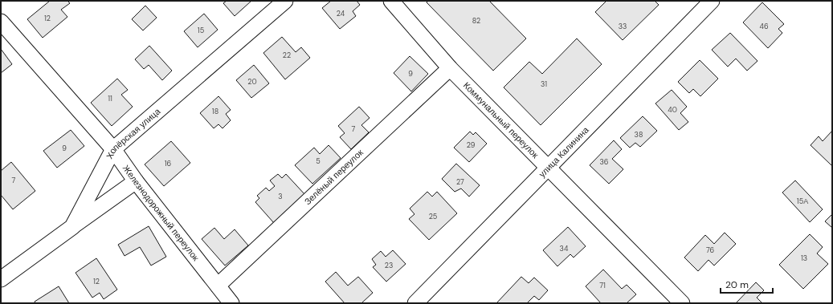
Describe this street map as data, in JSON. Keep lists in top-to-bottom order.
{
  "streets": {
    "street": [
      "Коммунальный переулок",
      "Хопёрская улица",
      "улица Калинина",
      "Зелёный переулок",
      "Железнодорожный переулок"
    ]
  },
  "crossings": [
    ["Коммунальный переулок", "улица Калинина"],
    ["Коммунальный переулок", "Зелёный переулок"],
    ["Хопёрская улица", "Железнодорожный переулок"],
    ["Зелёный переулок", "Железнодорожный переулок"]
  ],
  "house_numbers": [
    "24",
    "12",
    "82",
    "33",
    "46",
    "15",
    "22",
    "9",
    "20",
    "31",
    "11",
    "40",
    "18",
    "7",
    "38",
    "29",
    "9",
    "5",
    "36",
    "16",
    "7",
    "27",
    "3",
    "15А",
    "25",
    "34",
    "76",
    "13",
    "23",
    "12",
    "71"
  ],
  "scale_bar": "20 m"
}
